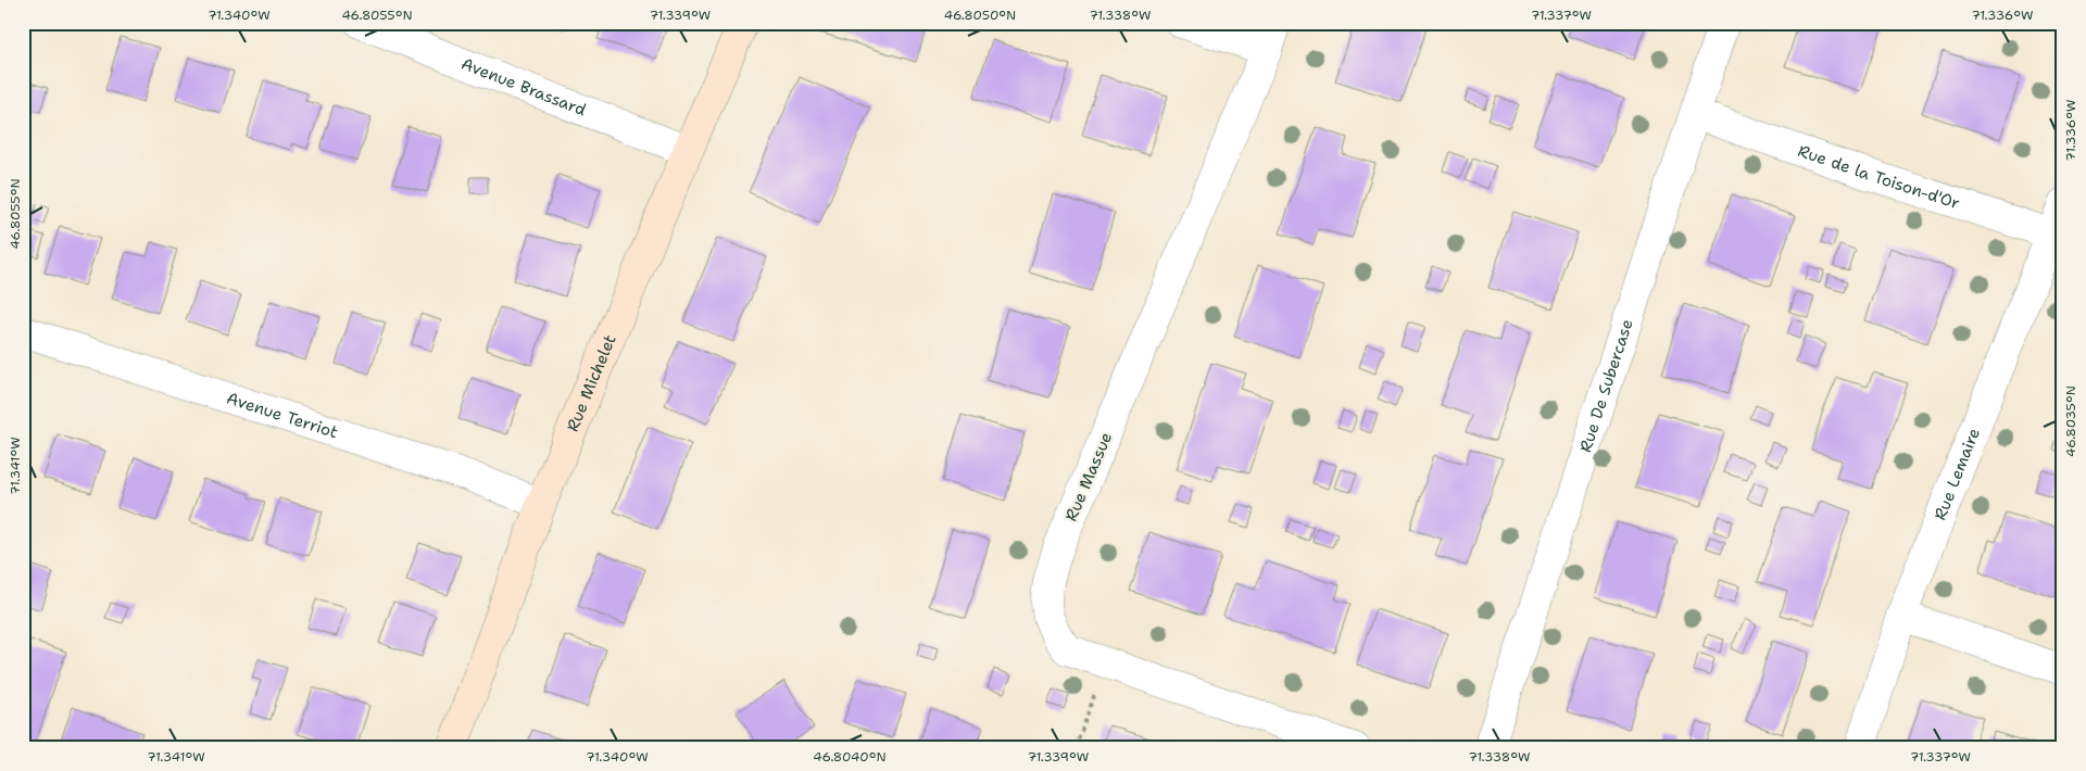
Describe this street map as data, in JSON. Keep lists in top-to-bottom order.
{
  "streets": {
    "street": [
      "Avenue Brassard",
      "Rue de la Toison-d'Or",
      "Rue Michelet",
      "Rue De Subercase",
      "Avenue Terriot",
      "Rue Lemaire",
      "Rue Massue"
    ]
  },
  "crossings": [
    ["Avenue Brassard", "Rue Michelet"],
    ["Rue de la Toison-d'Or", "Rue De Subercase"],
    ["Rue de la Toison-d'Or", "Rue Lemaire"],
    ["Rue Michelet", "Avenue Terriot"]
  ],
  "coordinates": [
    "71.340°W",
    "46.8055°N",
    "71.339°W",
    "46.8050°N",
    "71.338°W",
    "71.337°W",
    "71.336°W",
    "46.8035°N",
    "71.341°W",
    "46.8040°N"
  ]
}
